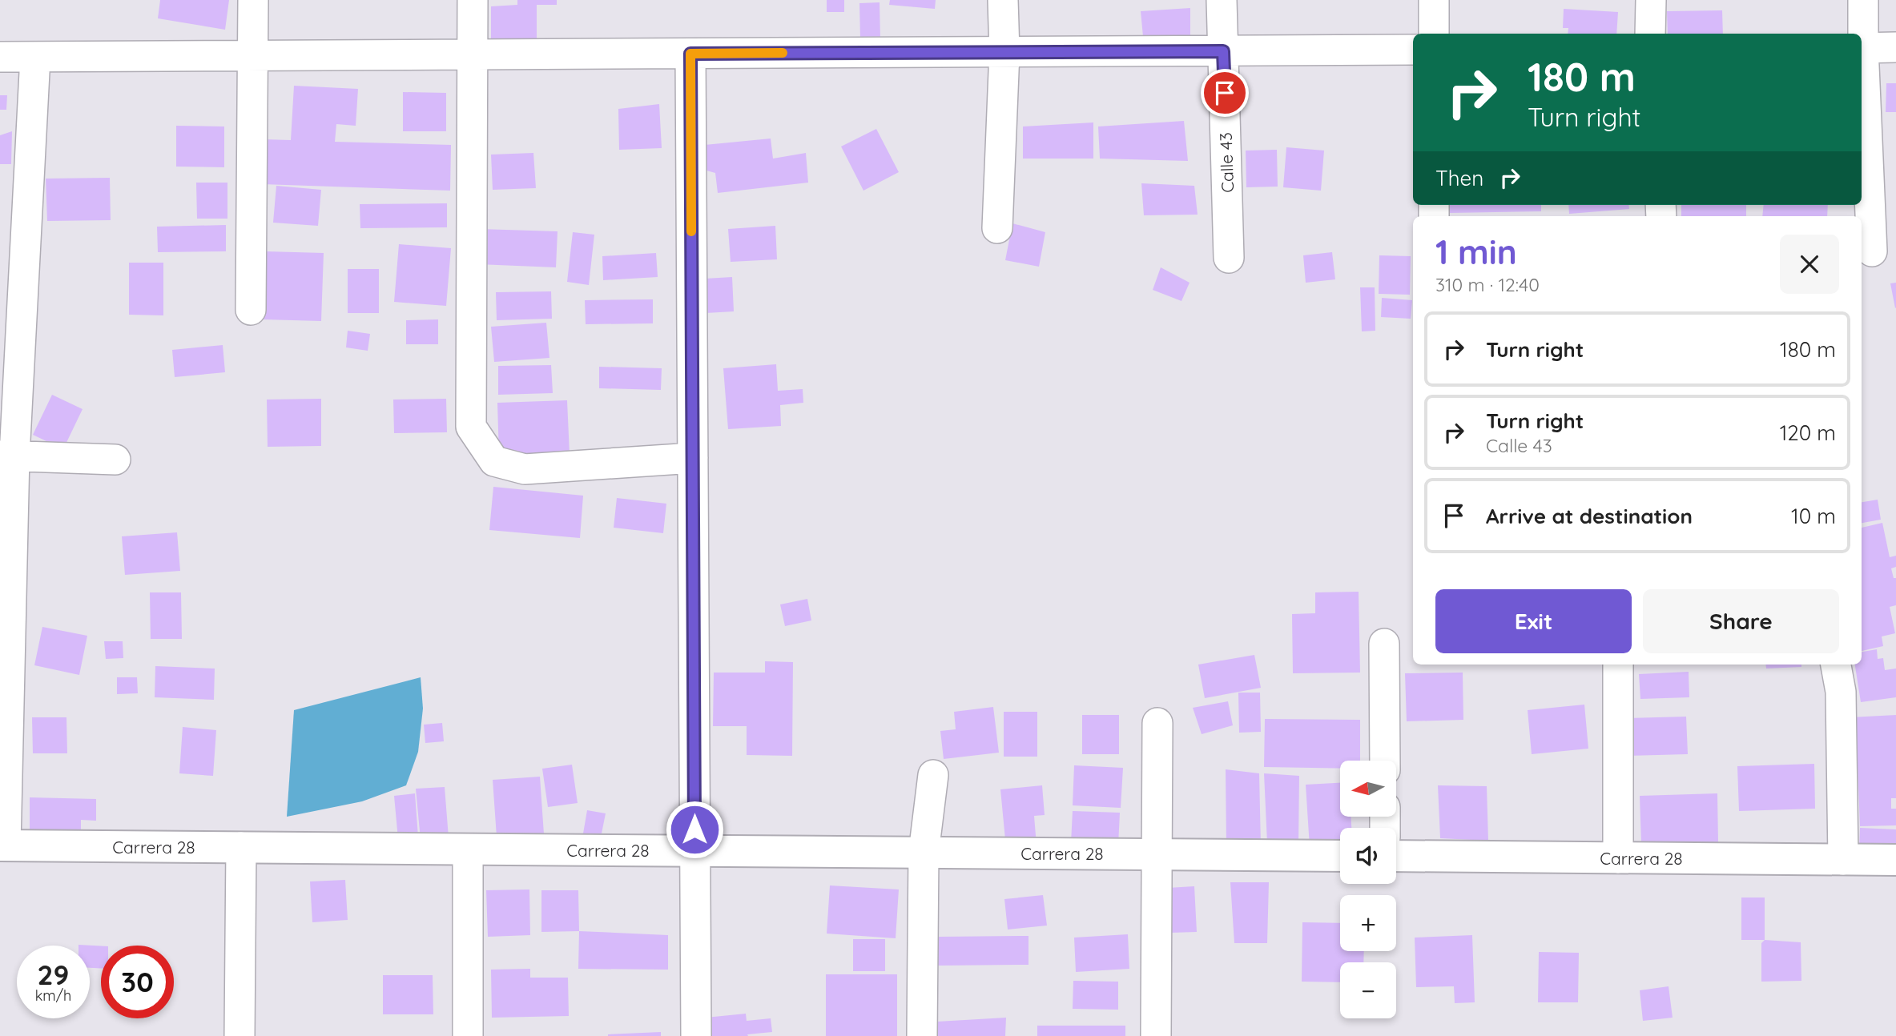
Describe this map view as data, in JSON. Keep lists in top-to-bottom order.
{
  "streets": {
    "street": ["Calle 43", "Carrera 28"]
  },
  "north": "left",
  "page": {
    "turn": ["180 m", "Turn right"],
    "then": "Then",
    "heading": ["1 min", "310 m · 12:40"],
    "list": [
      {
        "name": "Turn right",
        "value": "180 m"
      },
      {
        "name": "Turn right",
        "note": "Calle 43",
        "value": "120 m"
      },
      {
        "name": "Arrive at destination",
        "value": "10 m"
      }
    ],
    "buttons": ["Exit", "Share"],
    "map_buttons": ["+", "−"],
    "speed": "29 km/h",
    "limit": "30"
  }
}
